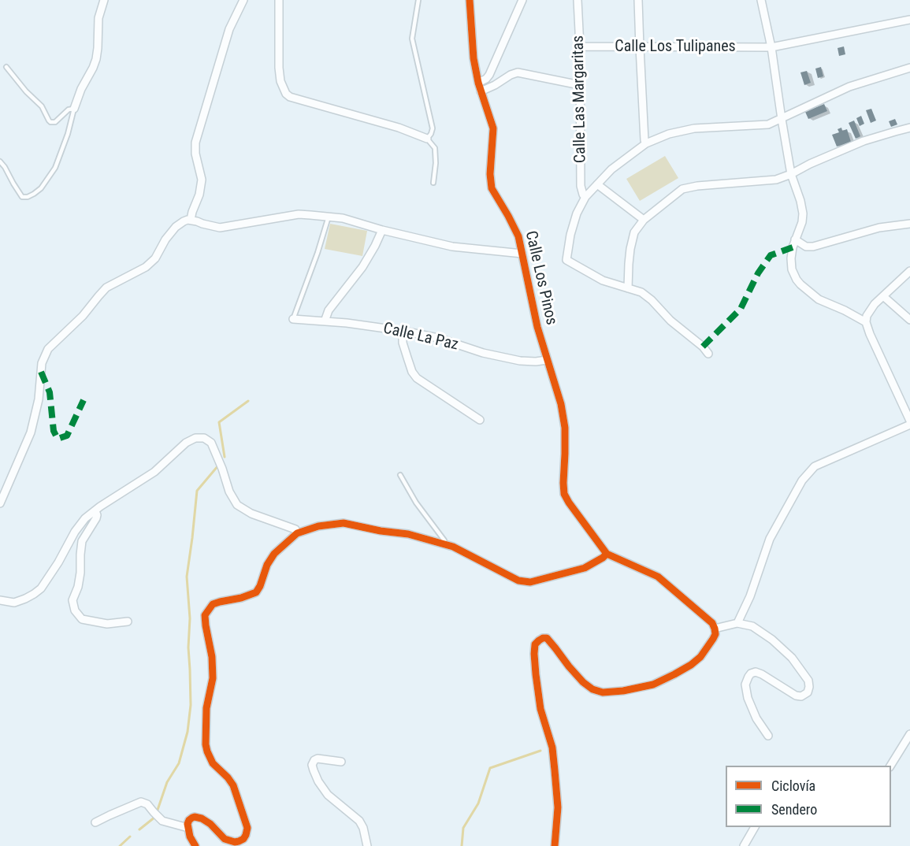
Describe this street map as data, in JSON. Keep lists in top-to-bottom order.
{
  "streets": {
    "street": [
      "Calle Los Tulipanes",
      "Calle Las Margaritas",
      "Calle Los Pinos",
      "Calle La Paz"
    ]
  },
  "crossings": [
    ["Calle Los Tulipanes", "Calle Las Margaritas"],
    ["Calle Los Pinos", "Calle La Paz"]
  ],
  "legend": ["Ciclovía", "Sendero"]
}
